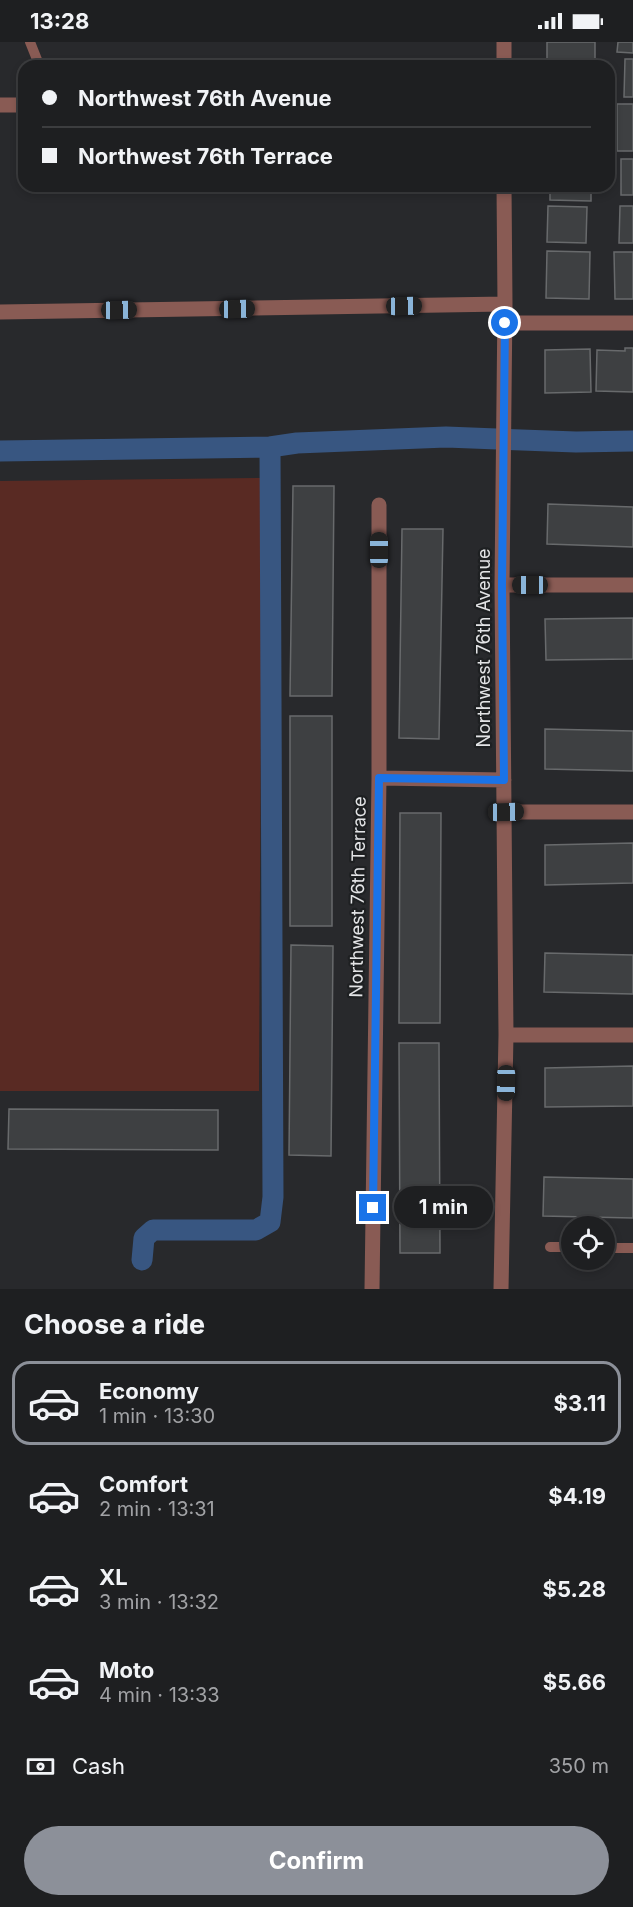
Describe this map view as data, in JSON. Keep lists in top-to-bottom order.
{
  "streets": {
    "street": ["Northwest 76th Avenue", "Northwest 76th Terrace"]
  },
  "page": {
    "status": "13:28",
    "banner": ["Northwest 76th Avenue", "Northwest 76th Terrace"],
    "bubble": "1 min",
    "heading": "Choose a ride",
    "list": [
      {
        "name": "Economy",
        "note": "1 min · 13:30",
        "value": "$3.11"
      },
      {
        "name": "Comfort",
        "note": "2 min · 13:31",
        "value": "$4.19"
      },
      {
        "name": "XL",
        "note": "3 min · 13:32",
        "value": "$5.28"
      },
      {
        "name": "Moto",
        "note": "4 min · 13:33",
        "value": "$5.66"
      }
    ],
    "pay": ["Cash", "350 m"],
    "buttons": "Confirm"
  }
}
